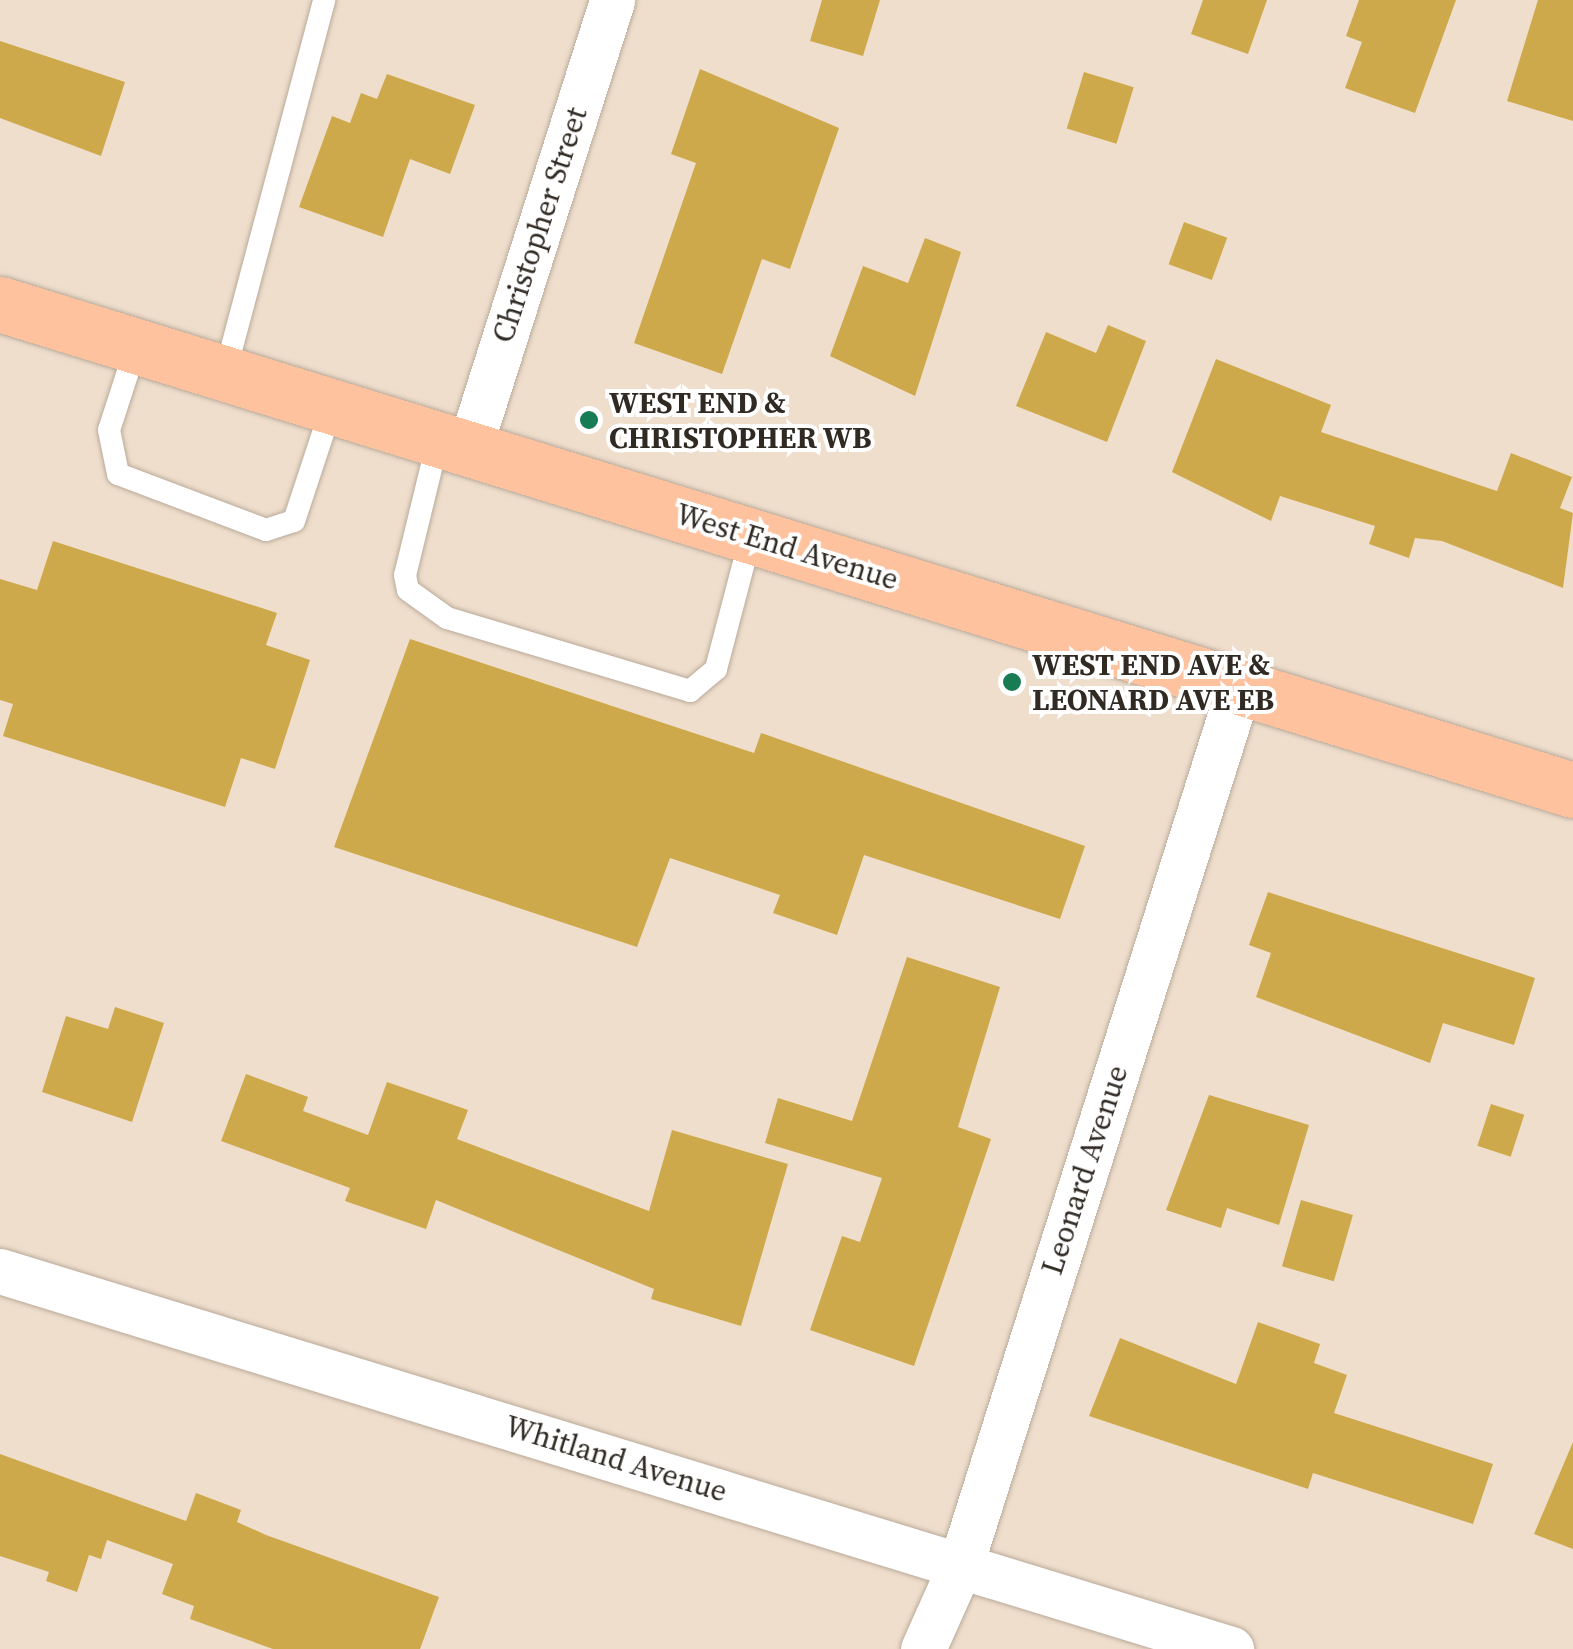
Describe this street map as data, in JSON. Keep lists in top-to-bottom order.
{
  "streets": {
    "main road": ["West End Avenue"],
    "street": ["Christopher Street", "Leonard Avenue", "Whitland Avenue"]
  },
  "crossings": [
    ["Christopher Street", "West End Avenue"],
    ["West End Avenue", "Leonard Avenue"],
    ["Leonard Avenue", "Whitland Avenue"]
  ],
  "places": ["WEST END & CHRISTOPHER WB", "WEST END AVE & LEONARD AVE EB"]
}
